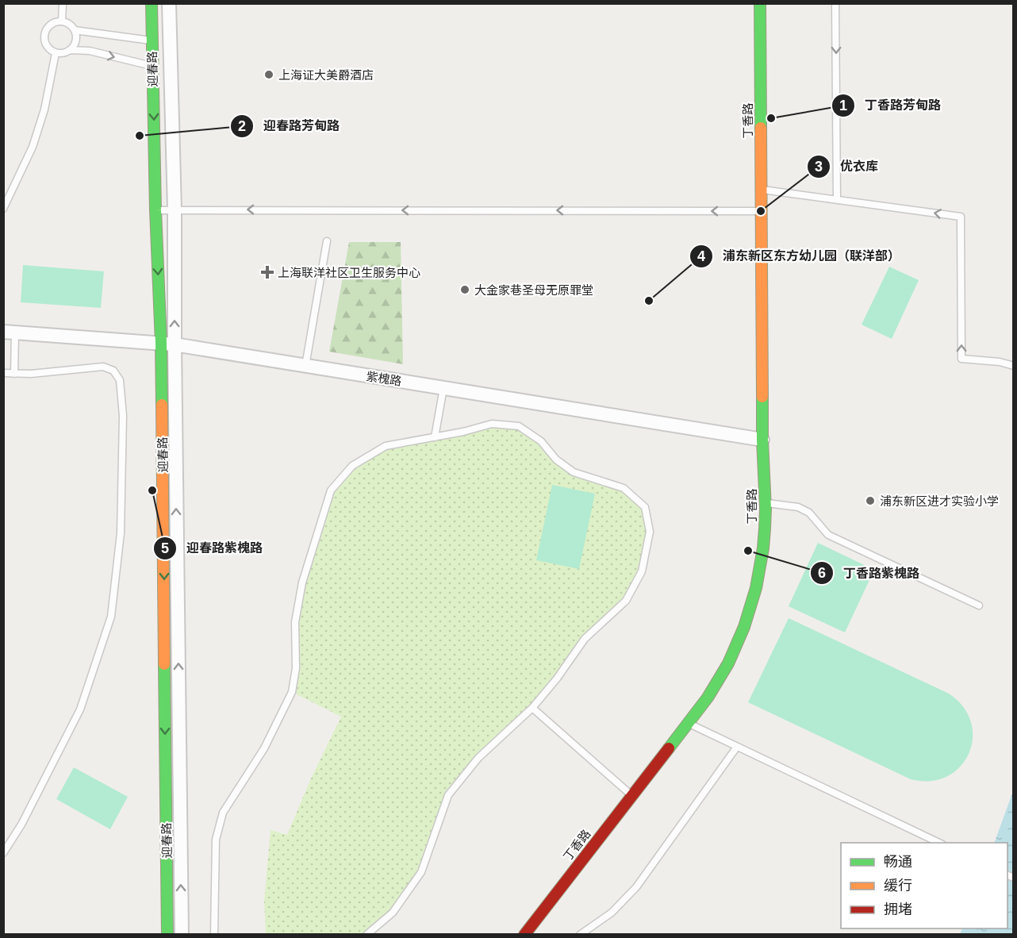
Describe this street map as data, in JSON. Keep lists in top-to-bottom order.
{
  "streets": {
    "street": ["迎春路", "丁香路", "紫槐路"]
  },
  "crossings": [
    ["迎春路", "紫槐路"],
    ["丁香路", "紫槐路"]
  ],
  "places": {
    "other": [
      "上海证大美爵酒店",
      "丁香路芳甸路",
      "迎春路芳甸路",
      "优衣库",
      "大金家巷圣母无原罪堂",
      "浦东新区东方幼儿园（联洋部）",
      "迎春路紫槐路",
      "浦东新区进才实验小学",
      "丁香路紫槐路"
    ],
    "health": ["上海联洋社区卫生服务中心"]
  },
  "legend": ["畅通", "缓行", "拥堵"]
}
